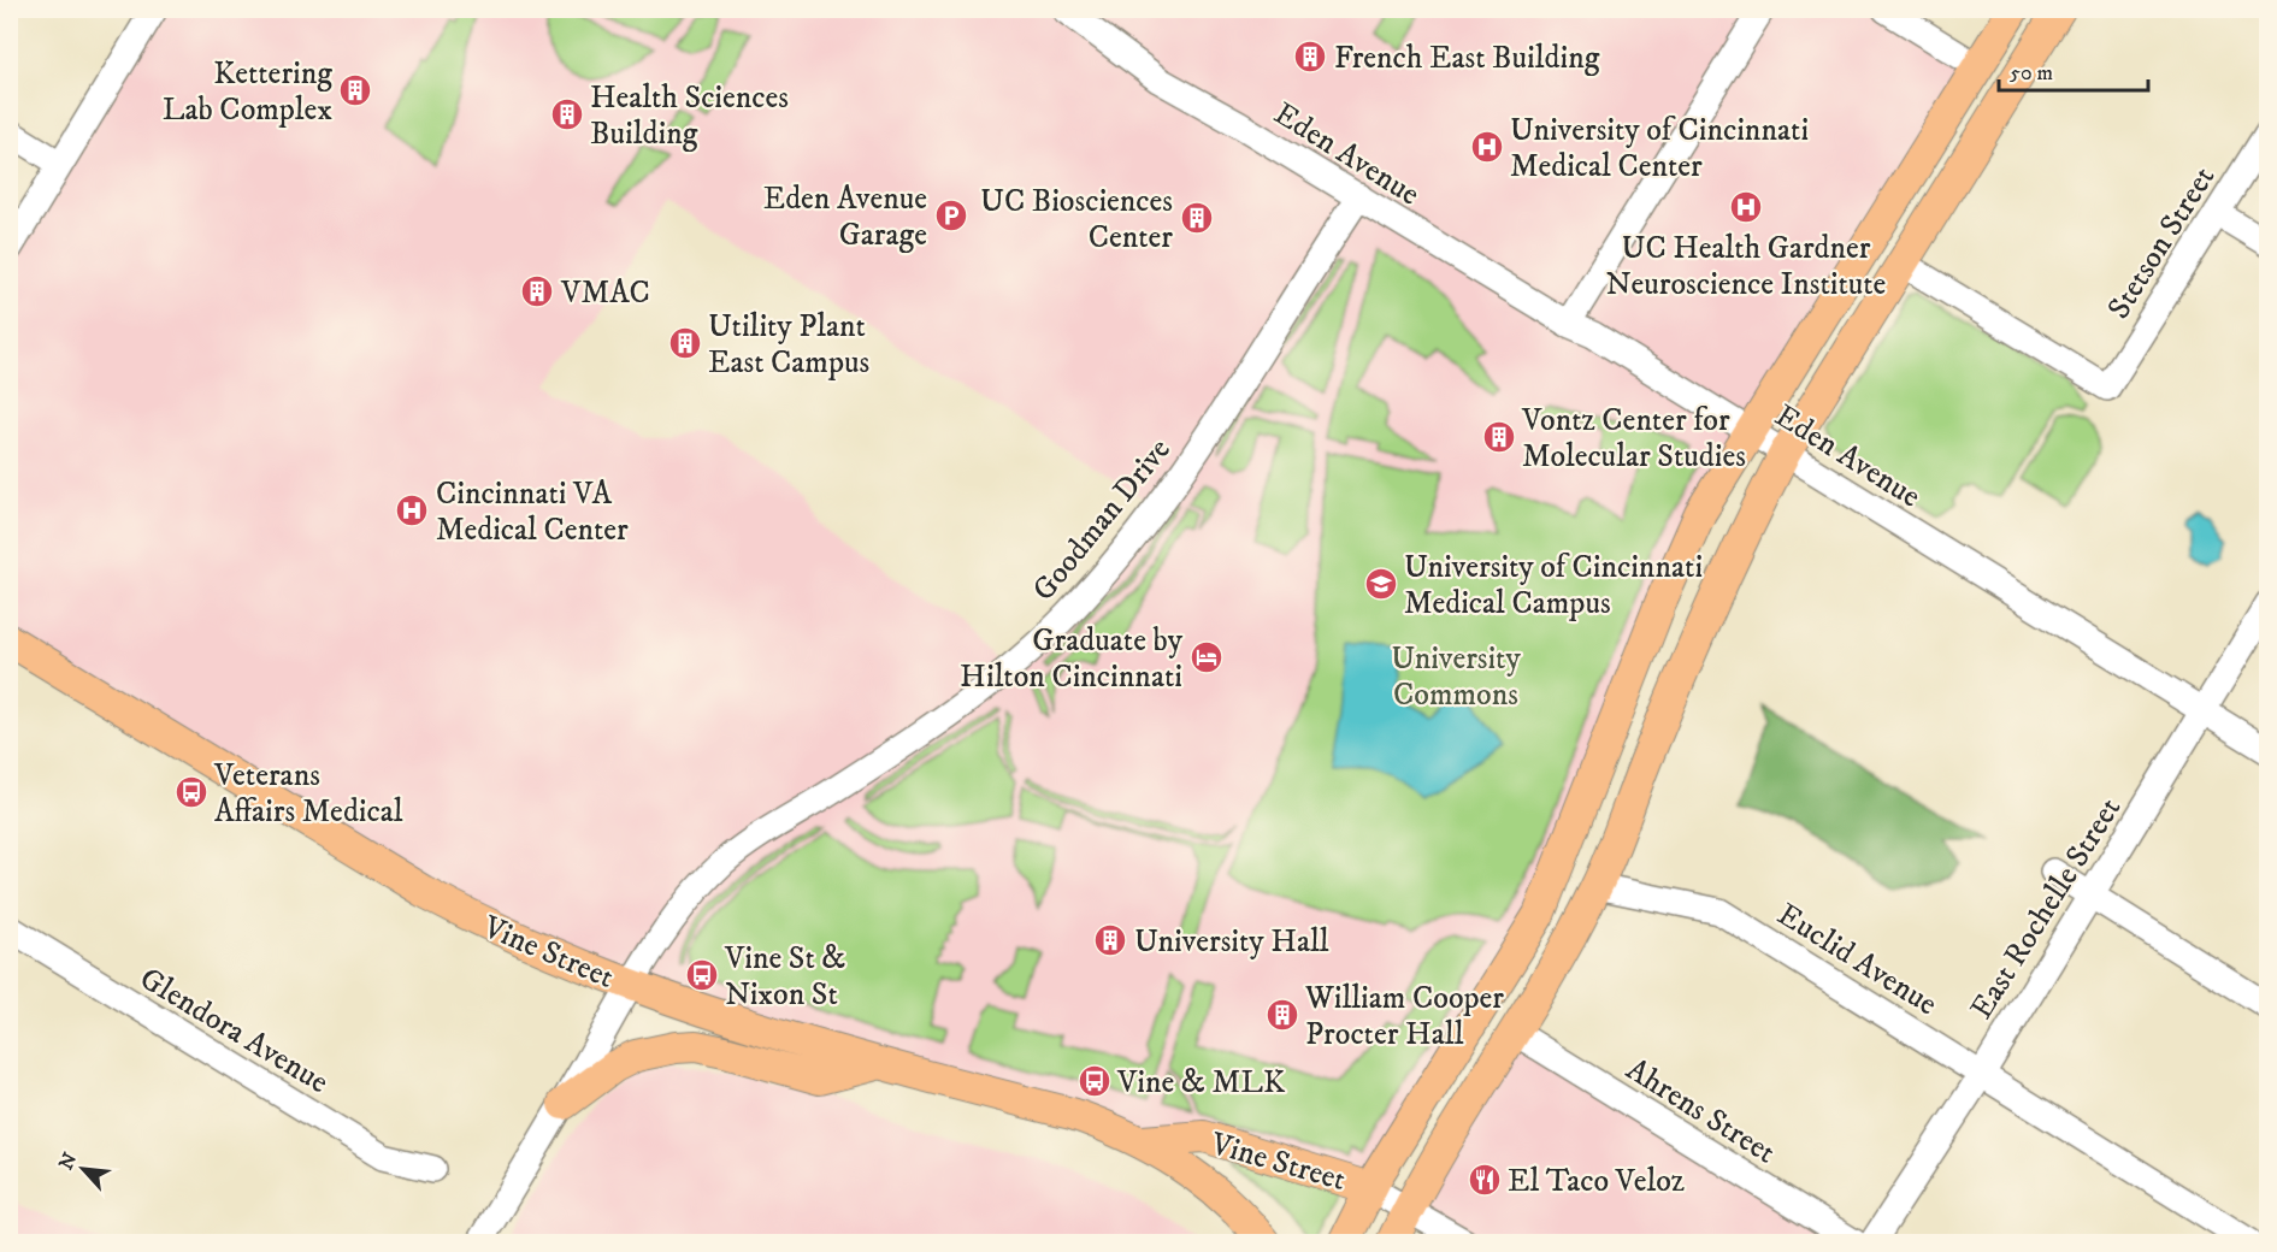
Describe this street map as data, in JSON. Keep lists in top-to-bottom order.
{
  "streets": {
    "main road": ["Vine Street"],
    "street": [
      "Eden Avenue",
      "Stetson Street",
      "Goodman Drive",
      "East Rochelle Street",
      "Euclid Avenue",
      "Glendora Avenue",
      "Ahrens Street"
    ]
  },
  "crossings": [
    ["Eden Avenue", "Goodman Drive"],
    ["Eden Avenue", "East Rochelle Street"],
    ["Goodman Drive", "Vine Street"],
    ["East Rochelle Street", "Euclid Avenue"]
  ],
  "parks": ["University Commons"],
  "places": {
    "building": [
      "French East Building",
      "Kettering Lab Complex",
      "Health Sciences Building",
      "UC Biosciences Center",
      "VMAC",
      "Utility Plant East Campus",
      "Vontz Center for Molecular Studies",
      "University Hall",
      "William Cooper Procter Hall"
    ],
    "hospital": ["University of Cincinnati Medical Center", "UC Health Gardner Neuroscience Institute", "Cincinnati VA Medical Center"],
    "parking": ["Eden Avenue Garage"],
    "school or university": ["University of Cincinnati Medical Campus"],
    "hotel": ["Graduate by Hilton Cincinnati"],
    "bus stop": ["Veterans Affairs Medical", "Vine St & Nixon St", "Vine & MLK"],
    "restaurant": ["El Taco Veloz"]
  },
  "scale_bar": "50 m",
  "north": "top left"
}
